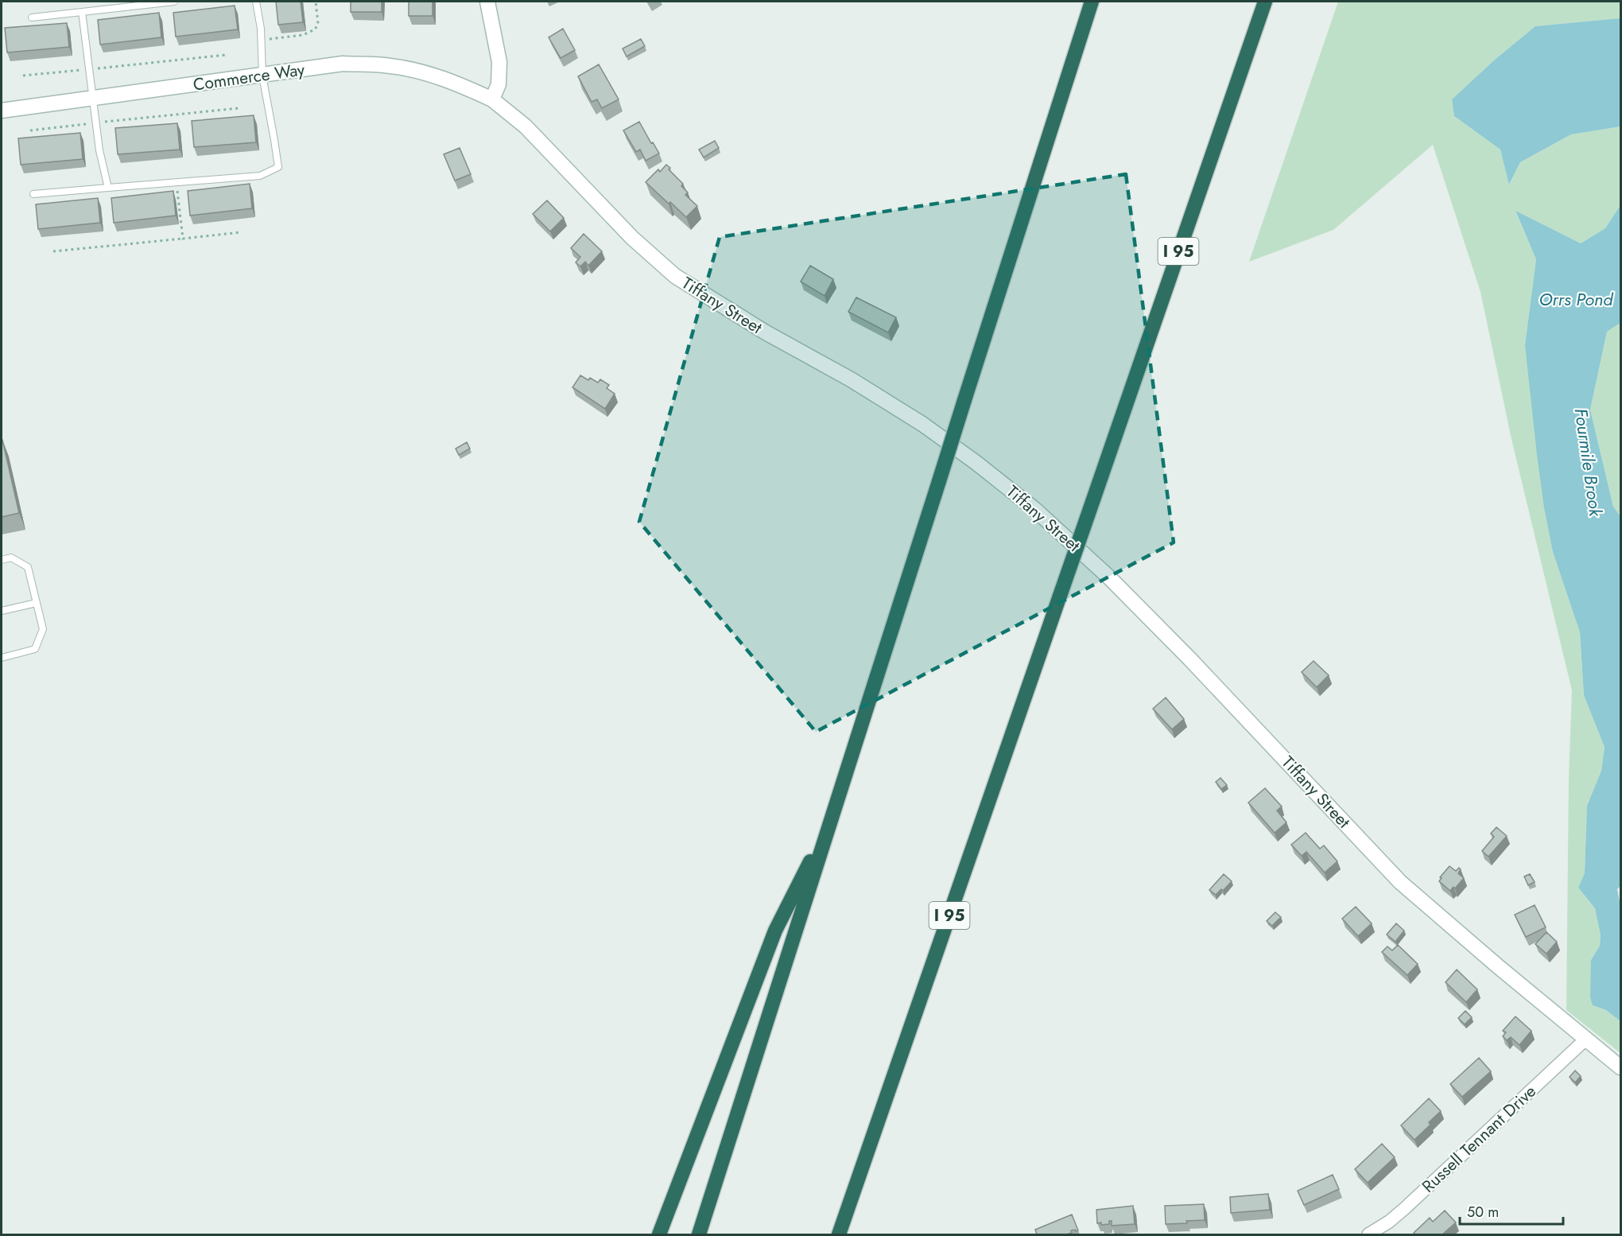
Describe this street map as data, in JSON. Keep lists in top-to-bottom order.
{
  "streets": {
    "highway": ["I 95"],
    "street": ["Commerce Way", "Tiffany Street", "Russell Tennant Drive"]
  },
  "crossings": [
    ["Commerce Way", "Tiffany Street"],
    ["Tiffany Street", "Russell Tennant Drive"]
  ],
  "water": ["Orrs Pond", "Fourmile Brook"],
  "scale_bar": "50 m"
}
